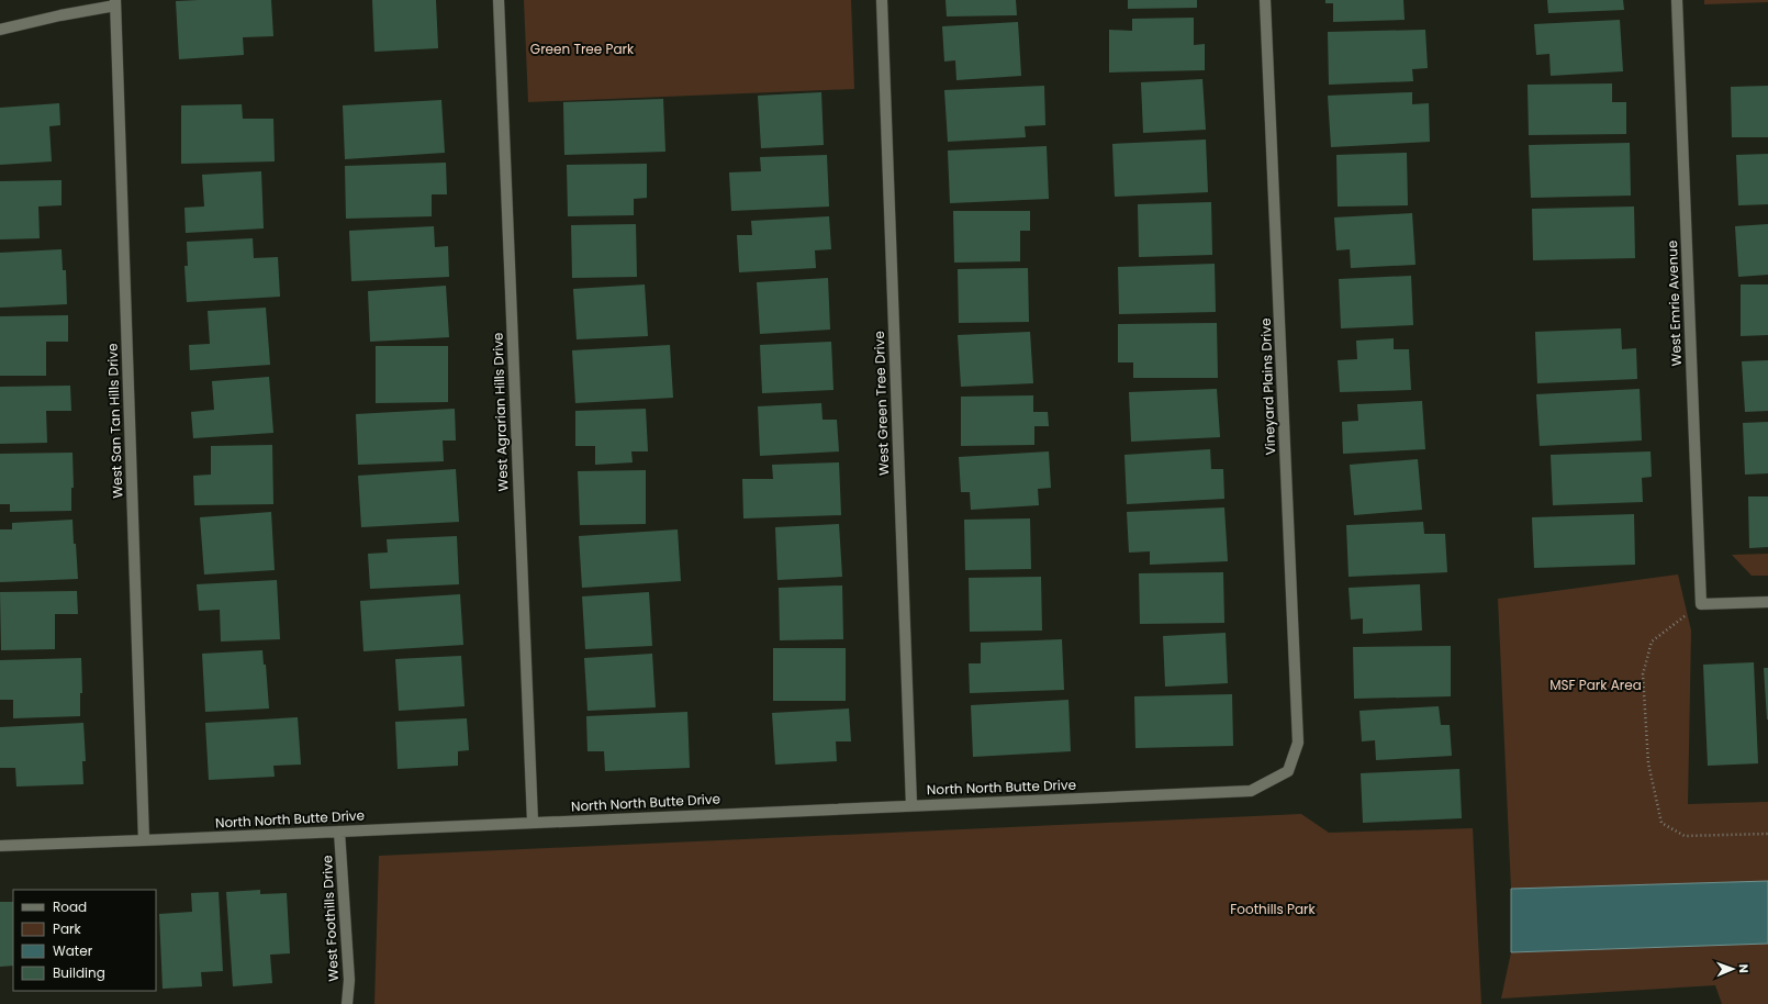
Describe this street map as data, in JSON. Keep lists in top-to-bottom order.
{
  "streets": {
    "street": [
      "West Emrie Avenue",
      "Vineyard Plains Drive",
      "West Green Tree Drive",
      "West Agrarian Hills Drive",
      "West San Tan Hills Drive",
      "North North Butte Drive",
      "West Foothills Drive"
    ]
  },
  "crossings": [
    ["Vineyard Plains Drive", "North North Butte Drive"],
    ["West Green Tree Drive", "North North Butte Drive"],
    ["West Agrarian Hills Drive", "North North Butte Drive"],
    ["West San Tan Hills Drive", "North North Butte Drive"],
    ["North North Butte Drive", "West Foothills Drive"]
  ],
  "parks": ["Green Tree Park", "MSF Park Area", "Foothills Park"],
  "legend": [
    "Road",
    "Park",
    "Water",
    "Building"
  ],
  "north": "right"
}
